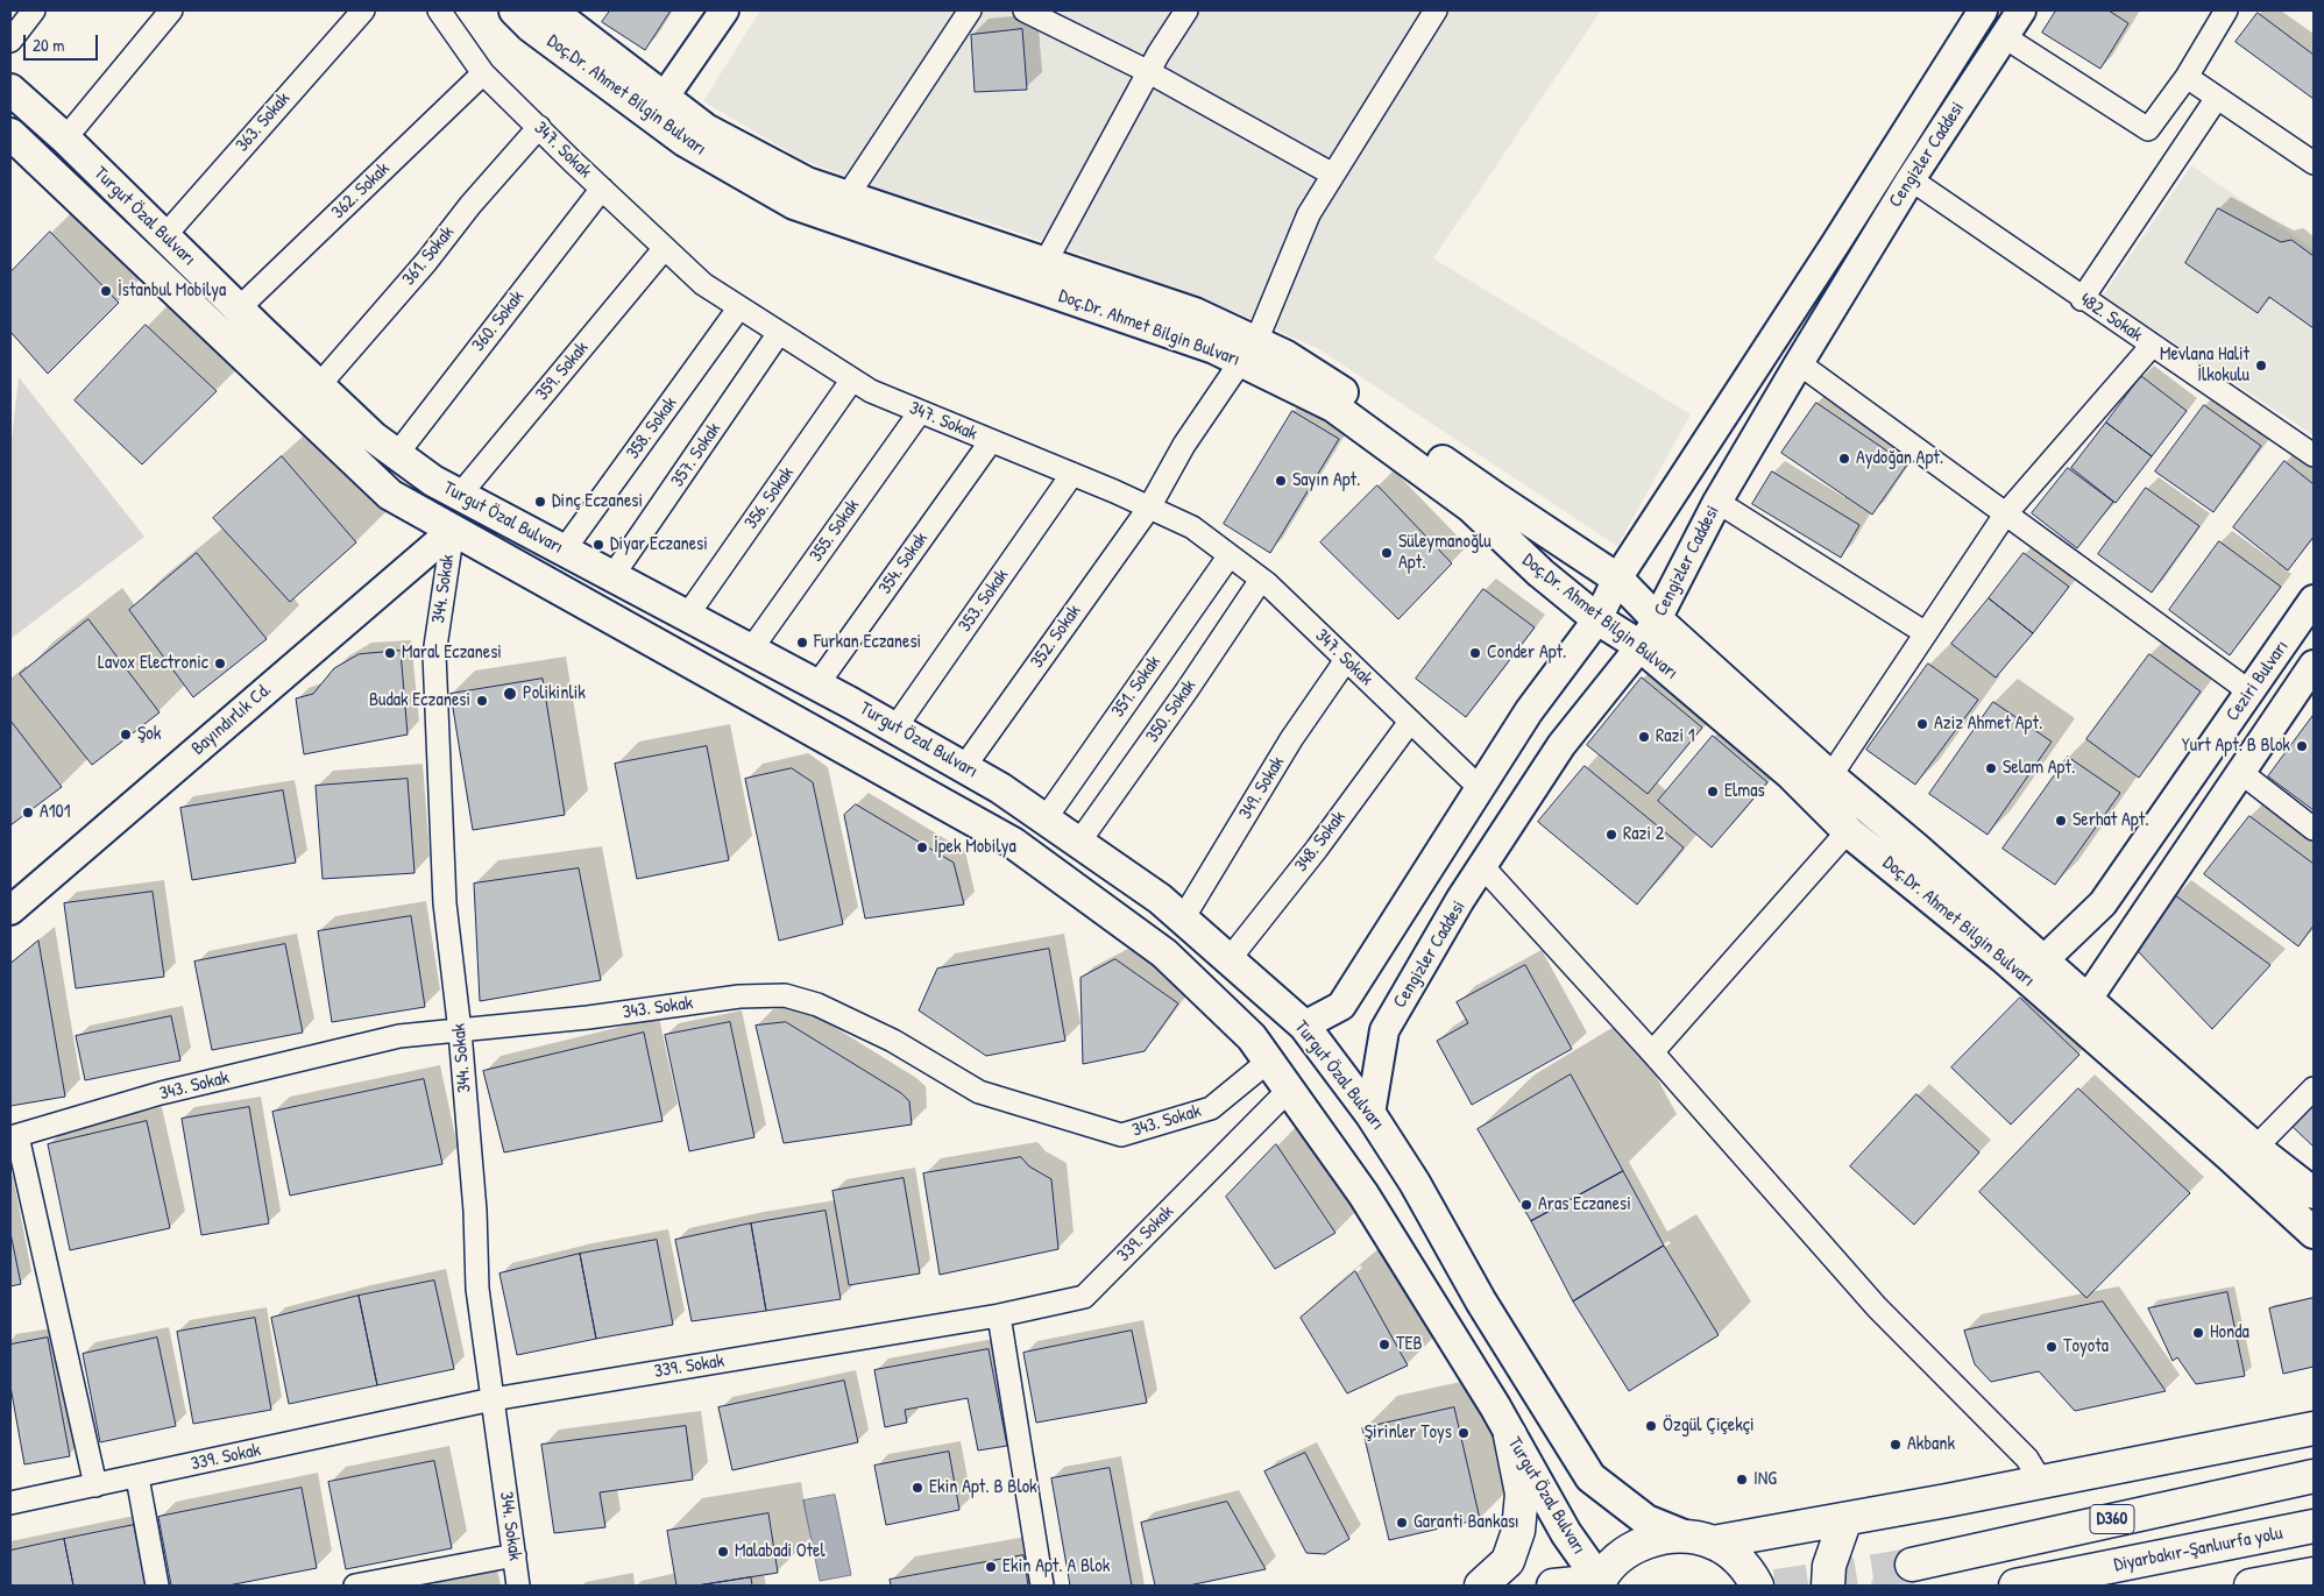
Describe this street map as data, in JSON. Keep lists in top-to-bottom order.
{
  "streets": {
    "main road": [
      "Doç.Dr. Ahmet Bilgin Bulvarı",
      "Turgut Özal Bulvarı",
      "D360",
      "Diyarbakır-Şanlıurfa yolu"
    ],
    "street": [
      "363. Sokak",
      "347. Sokak",
      "Cengizler Caddesi",
      "362. Sokak",
      "361. Sokak",
      "482. Sokak",
      "360. Sokak",
      "359. Sokak",
      "358. Sokak",
      "357. Sokak",
      "356. Sokak",
      "355. Sokak",
      "354. Sokak",
      "344. Sokak",
      "353. Sokak",
      "352. Sokak",
      "Ceziri Bulvarı",
      "351. Sokak",
      "350. Sokak",
      "Bayındırlık Cd.",
      "349. Sokak",
      "348. Sokak",
      "343. Sokak",
      "339. Sokak"
    ]
  },
  "crossings": [
    ["Doç.Dr. Ahmet Bilgin Bulvarı", "Cengizler Caddesi"],
    ["Doç.Dr. Ahmet Bilgin Bulvarı", "352. Sokak"],
    ["Doç.Dr. Ahmet Bilgin Bulvarı", "Ceziri Bulvarı"],
    ["363. Sokak", "Turgut Özal Bulvarı"],
    ["347. Sokak", "Cengizler Caddesi"],
    ["347. Sokak", "362. Sokak"],
    ["347. Sokak", "361. Sokak"],
    ["347. Sokak", "360. Sokak"],
    ["347. Sokak", "359. Sokak"],
    ["347. Sokak", "358. Sokak"],
    ["347. Sokak", "357. Sokak"],
    ["347. Sokak", "356. Sokak"],
    ["347. Sokak", "355. Sokak"],
    ["347. Sokak", "354. Sokak"],
    ["347. Sokak", "353. Sokak"],
    ["347. Sokak", "352. Sokak"],
    ["347. Sokak", "351. Sokak"],
    ["347. Sokak", "350. Sokak"],
    ["347. Sokak", "349. Sokak"],
    ["347. Sokak", "348. Sokak"],
    ["Cengizler Caddesi", "Turgut Özal Bulvarı"],
    ["Cengizler Caddesi", "482. Sokak"],
    ["362. Sokak", "Turgut Özal Bulvarı"],
    ["Turgut Özal Bulvarı", "361. Sokak"],
    ["Turgut Özal Bulvarı", "360. Sokak"],
    ["Turgut Özal Bulvarı", "359. Sokak"],
    ["Turgut Özal Bulvarı", "358. Sokak"],
    ["Turgut Özal Bulvarı", "357. Sokak"],
    ["Turgut Özal Bulvarı", "356. Sokak"],
    ["Turgut Özal Bulvarı", "355. Sokak"],
    ["Turgut Özal Bulvarı", "354. Sokak"],
    ["Turgut Özal Bulvarı", "344. Sokak"],
    ["Turgut Özal Bulvarı", "353. Sokak"],
    ["Turgut Özal Bulvarı", "352. Sokak"],
    ["Turgut Özal Bulvarı", "351. Sokak"],
    ["Turgut Özal Bulvarı", "350. Sokak"],
    ["Turgut Özal Bulvarı", "Bayındırlık Cd."],
    ["Turgut Özal Bulvarı", "349. Sokak"],
    ["Turgut Özal Bulvarı", "348. Sokak"],
    ["Turgut Özal Bulvarı", "343. Sokak"],
    ["Turgut Özal Bulvarı", "339. Sokak"],
    ["344. Sokak", "Bayındırlık Cd."],
    ["344. Sokak", "343. Sokak"],
    ["344. Sokak", "339. Sokak"]
  ],
  "places": [
    "İstanbul Mobilya",
    "Mevlana Halit İlkokulu",
    "Aydoğan Apt.",
    "Sayın Apt.",
    "Dinç Eczanesi",
    "Diyar Eczanesi",
    "Süleymanoğlu Apt.",
    "Furkan Eczanesi",
    "Maral Eczanesi",
    "Conder Apt.",
    "Lavox Electronic",
    "Polikinlik",
    "Budak Eczanesi",
    "Aziz Ahmet Apt.",
    "Şok",
    "Razi 1",
    "Yurt Apt. B Blok",
    "Selam Apt.",
    "Elmas",
    "A101",
    "Serhat Apt.",
    "Razi 2",
    "İpek Mobilya",
    "Aras Eczanesi",
    "Honda",
    "TEB",
    "Toyota",
    "Özgül Çiçekçi",
    "Şirinler Toys",
    "Akbank",
    "ING",
    "Ekin Apt. B Blok",
    "Garanti Bankası",
    "Malabadi Otel",
    "Ekin Apt. A Blok"
  ],
  "scale_bar": "20 m"
}
